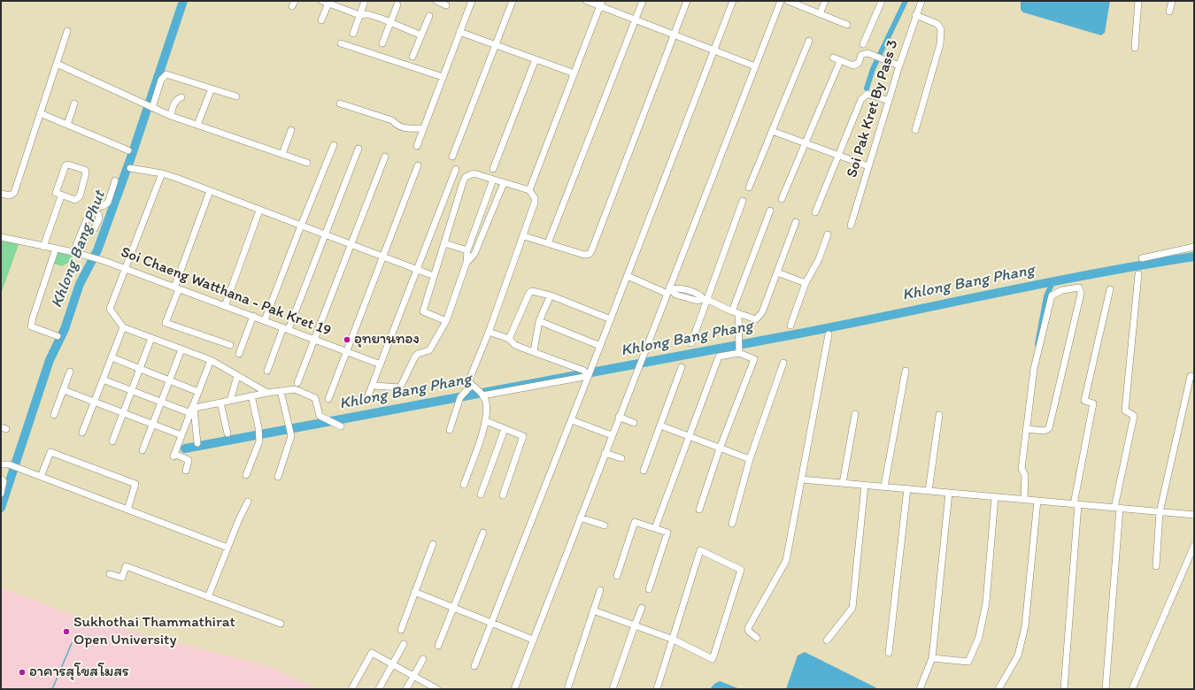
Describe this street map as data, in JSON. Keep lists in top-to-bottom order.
{
  "streets": {
    "street": ["Soi Pak Kret By Pass 3", "Soi Chaeng Watthana - Pak Kret 19"]
  },
  "water": ["Khlong Bang Phut", "Khlong Bang Phang"],
  "places": ["อุทยานทอง", "Sukhothai Thammathirat Open University", "อาคารสุโขสโมสร"]
}
